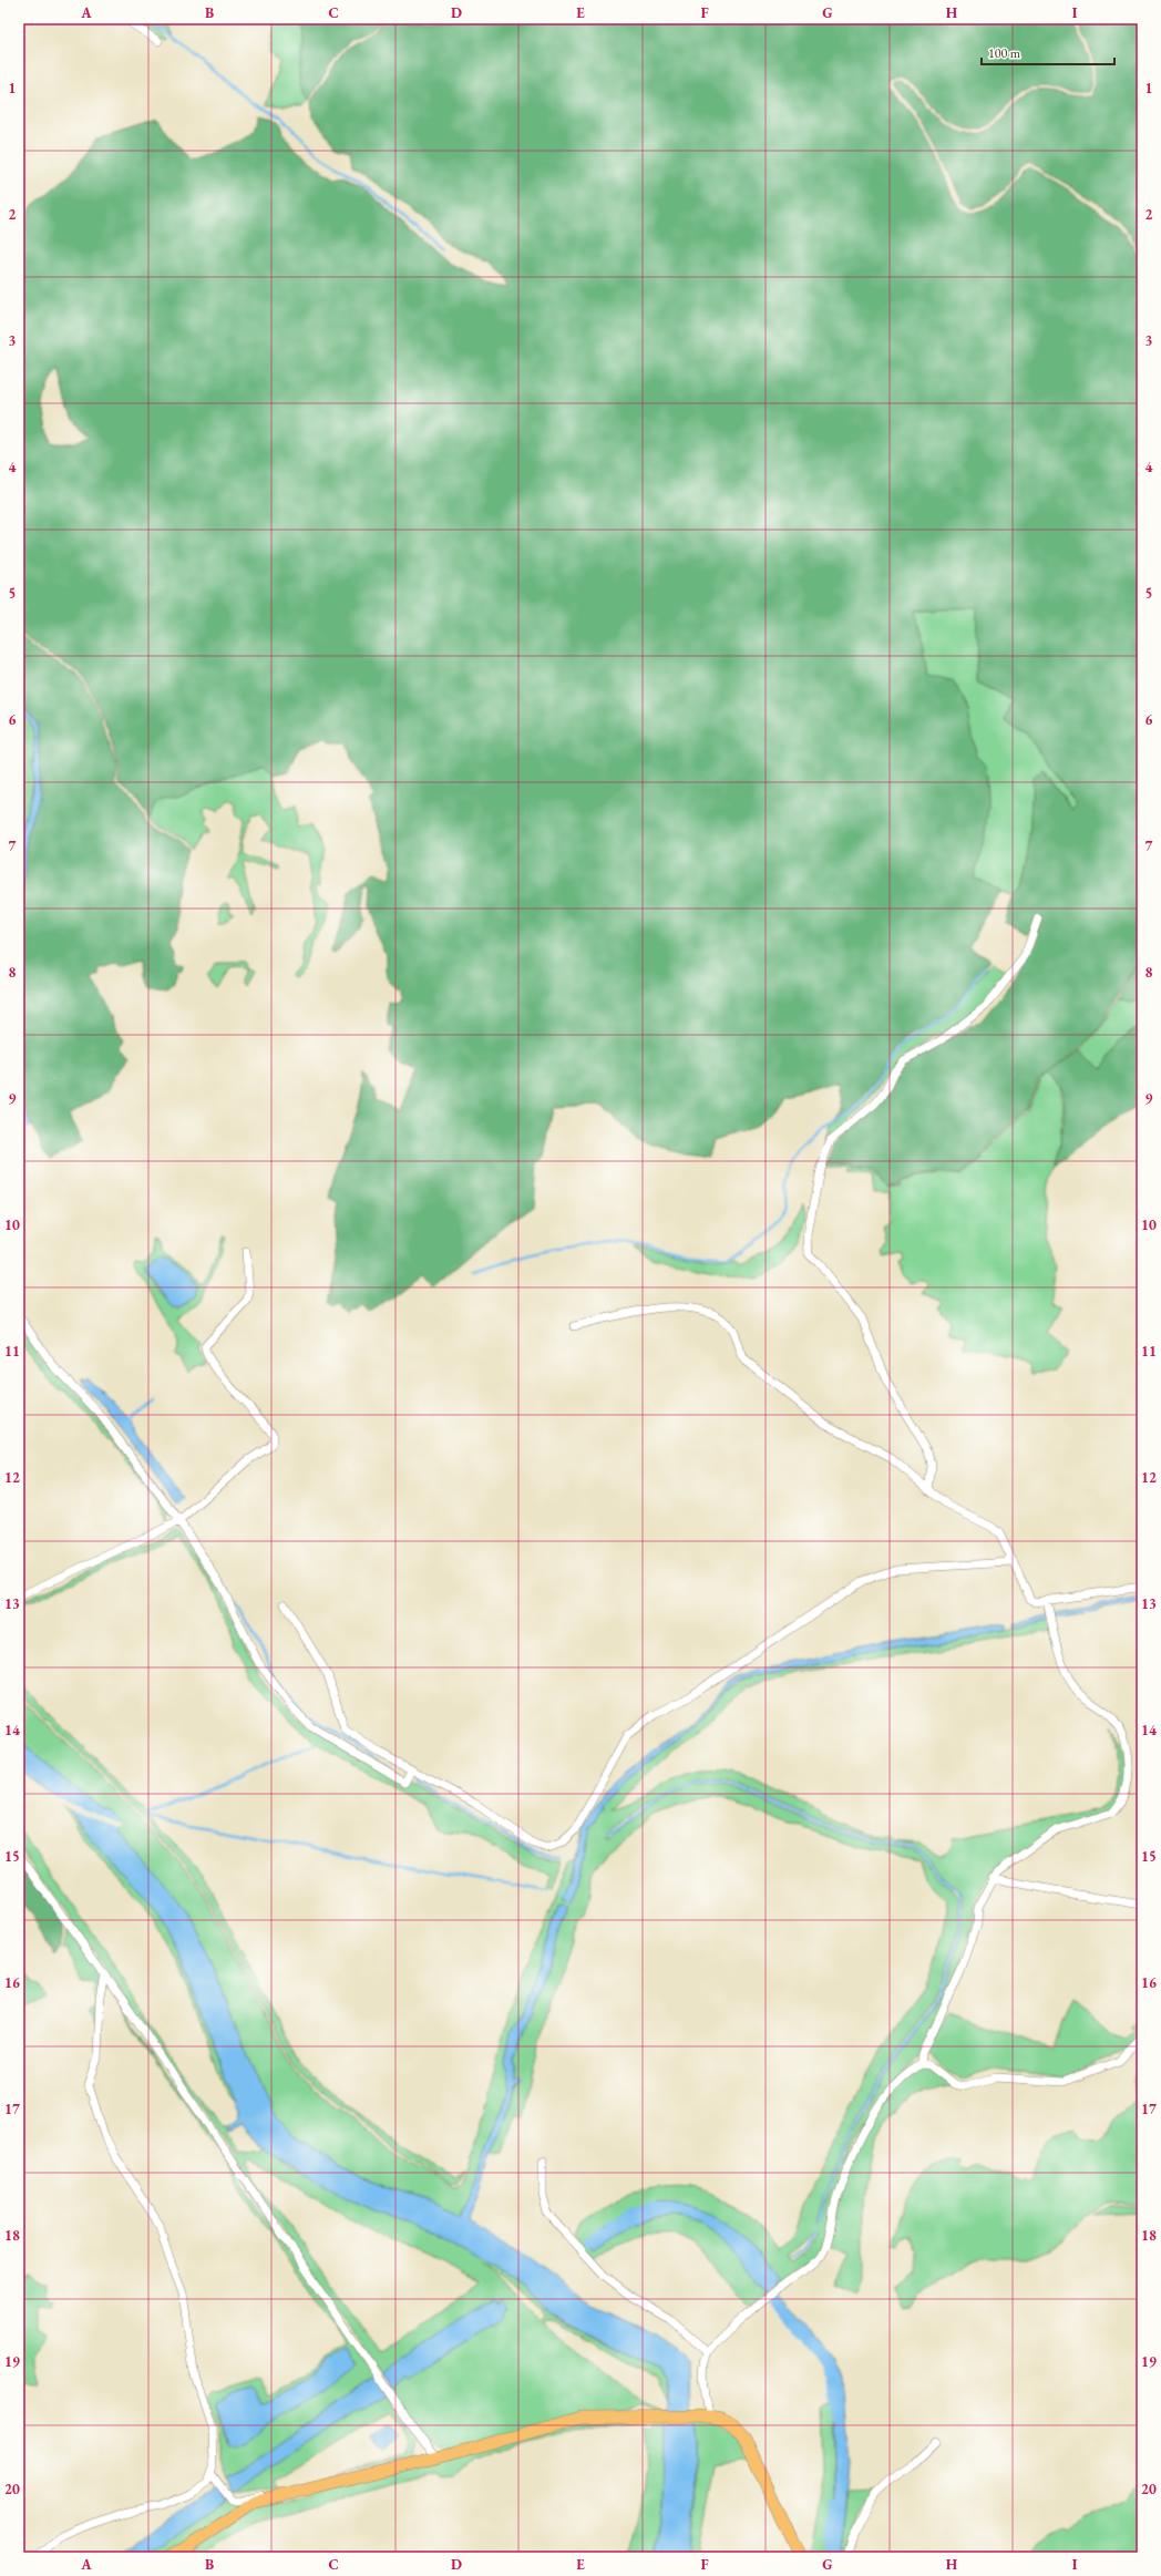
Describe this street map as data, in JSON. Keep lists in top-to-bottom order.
{
  "scale_bar": "100 m",
  "grid": {
    "columns": [
      "A",
      "B",
      "C",
      "D",
      "E",
      "F",
      "G",
      "H",
      "I"
    ],
    "rows": [
      "1",
      "2",
      "3",
      "4",
      "5",
      "6",
      "7",
      "8",
      "9",
      "10",
      "11",
      "12",
      "13",
      "14",
      "15",
      "16",
      "17",
      "18",
      "19",
      "20"
    ]
  }
}
